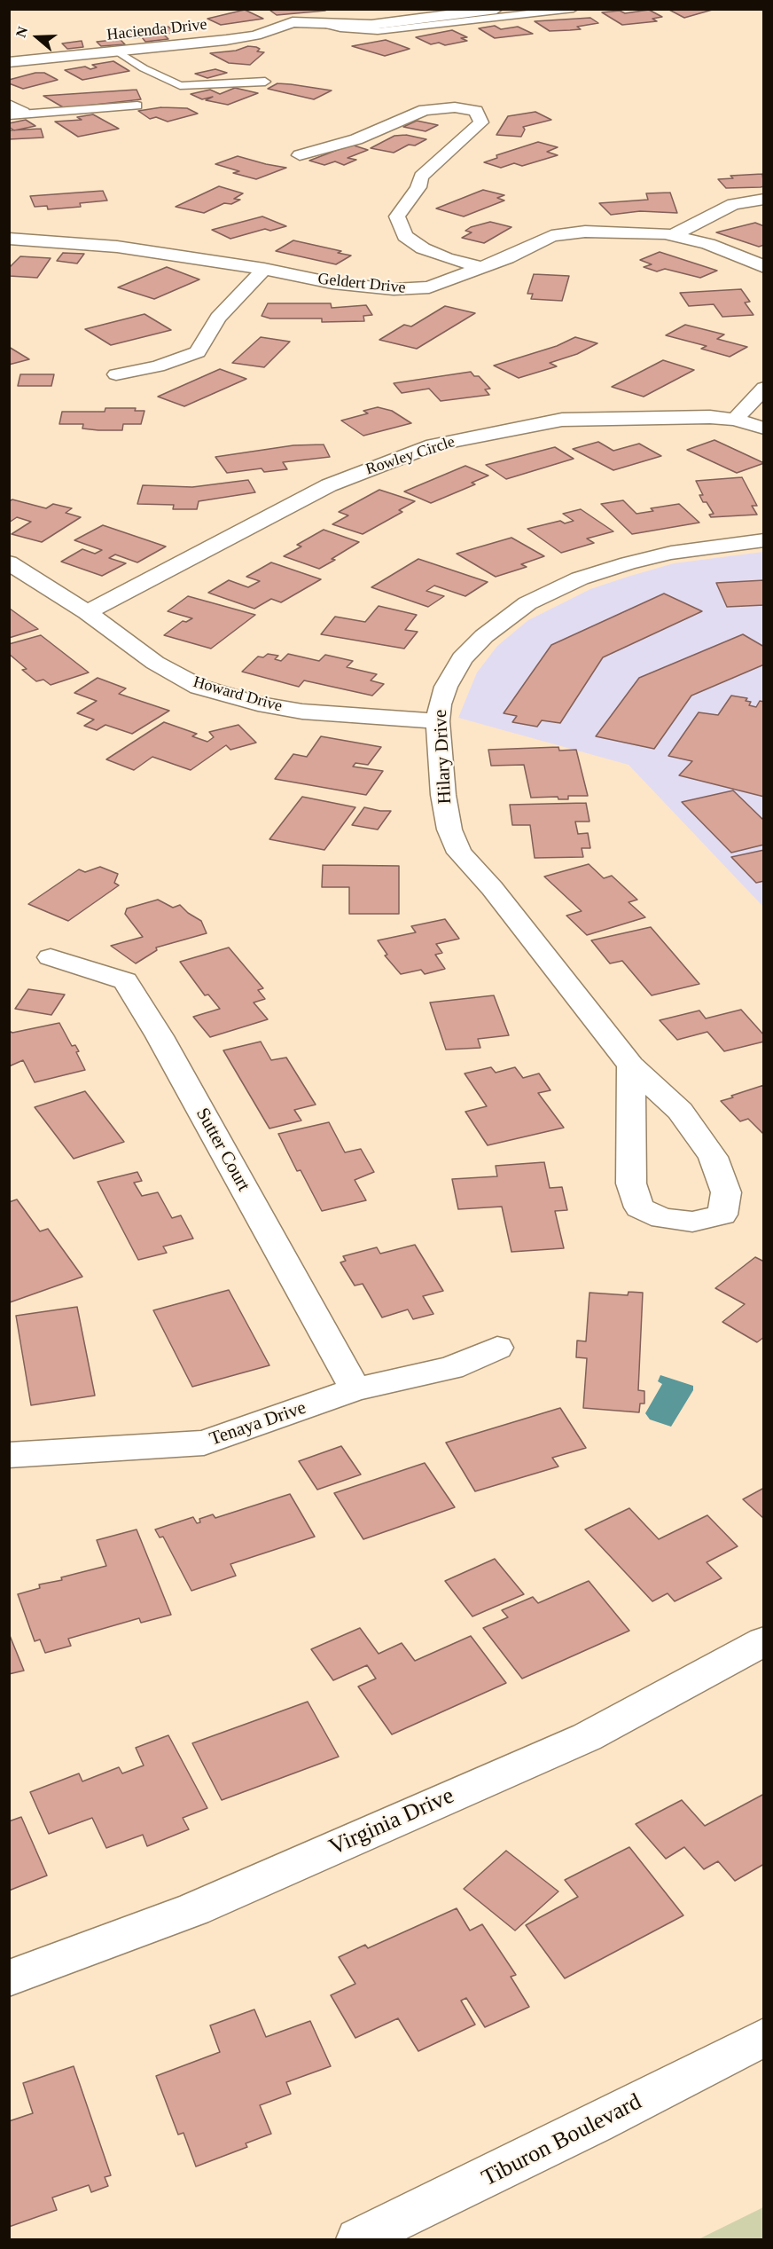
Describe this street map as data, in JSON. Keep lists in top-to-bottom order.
{
  "streets": {
    "street": [
      "Hacienda Drive",
      "Geldert Drive",
      "Rowley Circle",
      "Howard Drive",
      "Hilary Drive",
      "Sutter Court",
      "Tenaya Drive",
      "Virginia Drive",
      "Tiburon Boulevard"
    ]
  },
  "crossings": [
    ["Rowley Circle", "Howard Drive"],
    ["Howard Drive", "Hilary Drive"],
    ["Sutter Court", "Tenaya Drive"]
  ],
  "north": "left"
}
